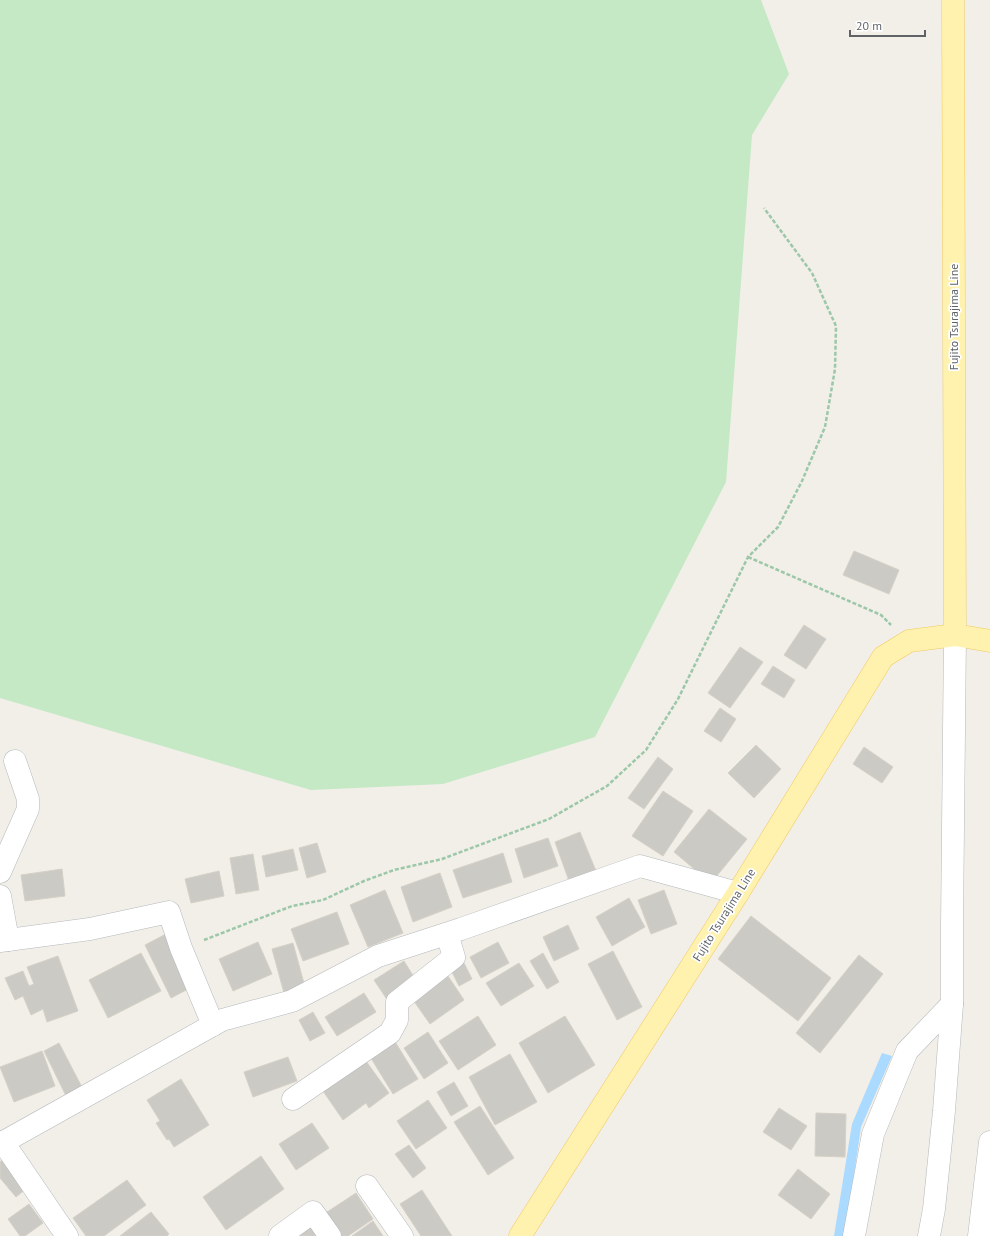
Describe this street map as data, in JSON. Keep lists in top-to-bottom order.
{
  "streets": {
    "main road": ["Fujito Tsurajima Line"]
  },
  "scale_bar": "20 m"
}
